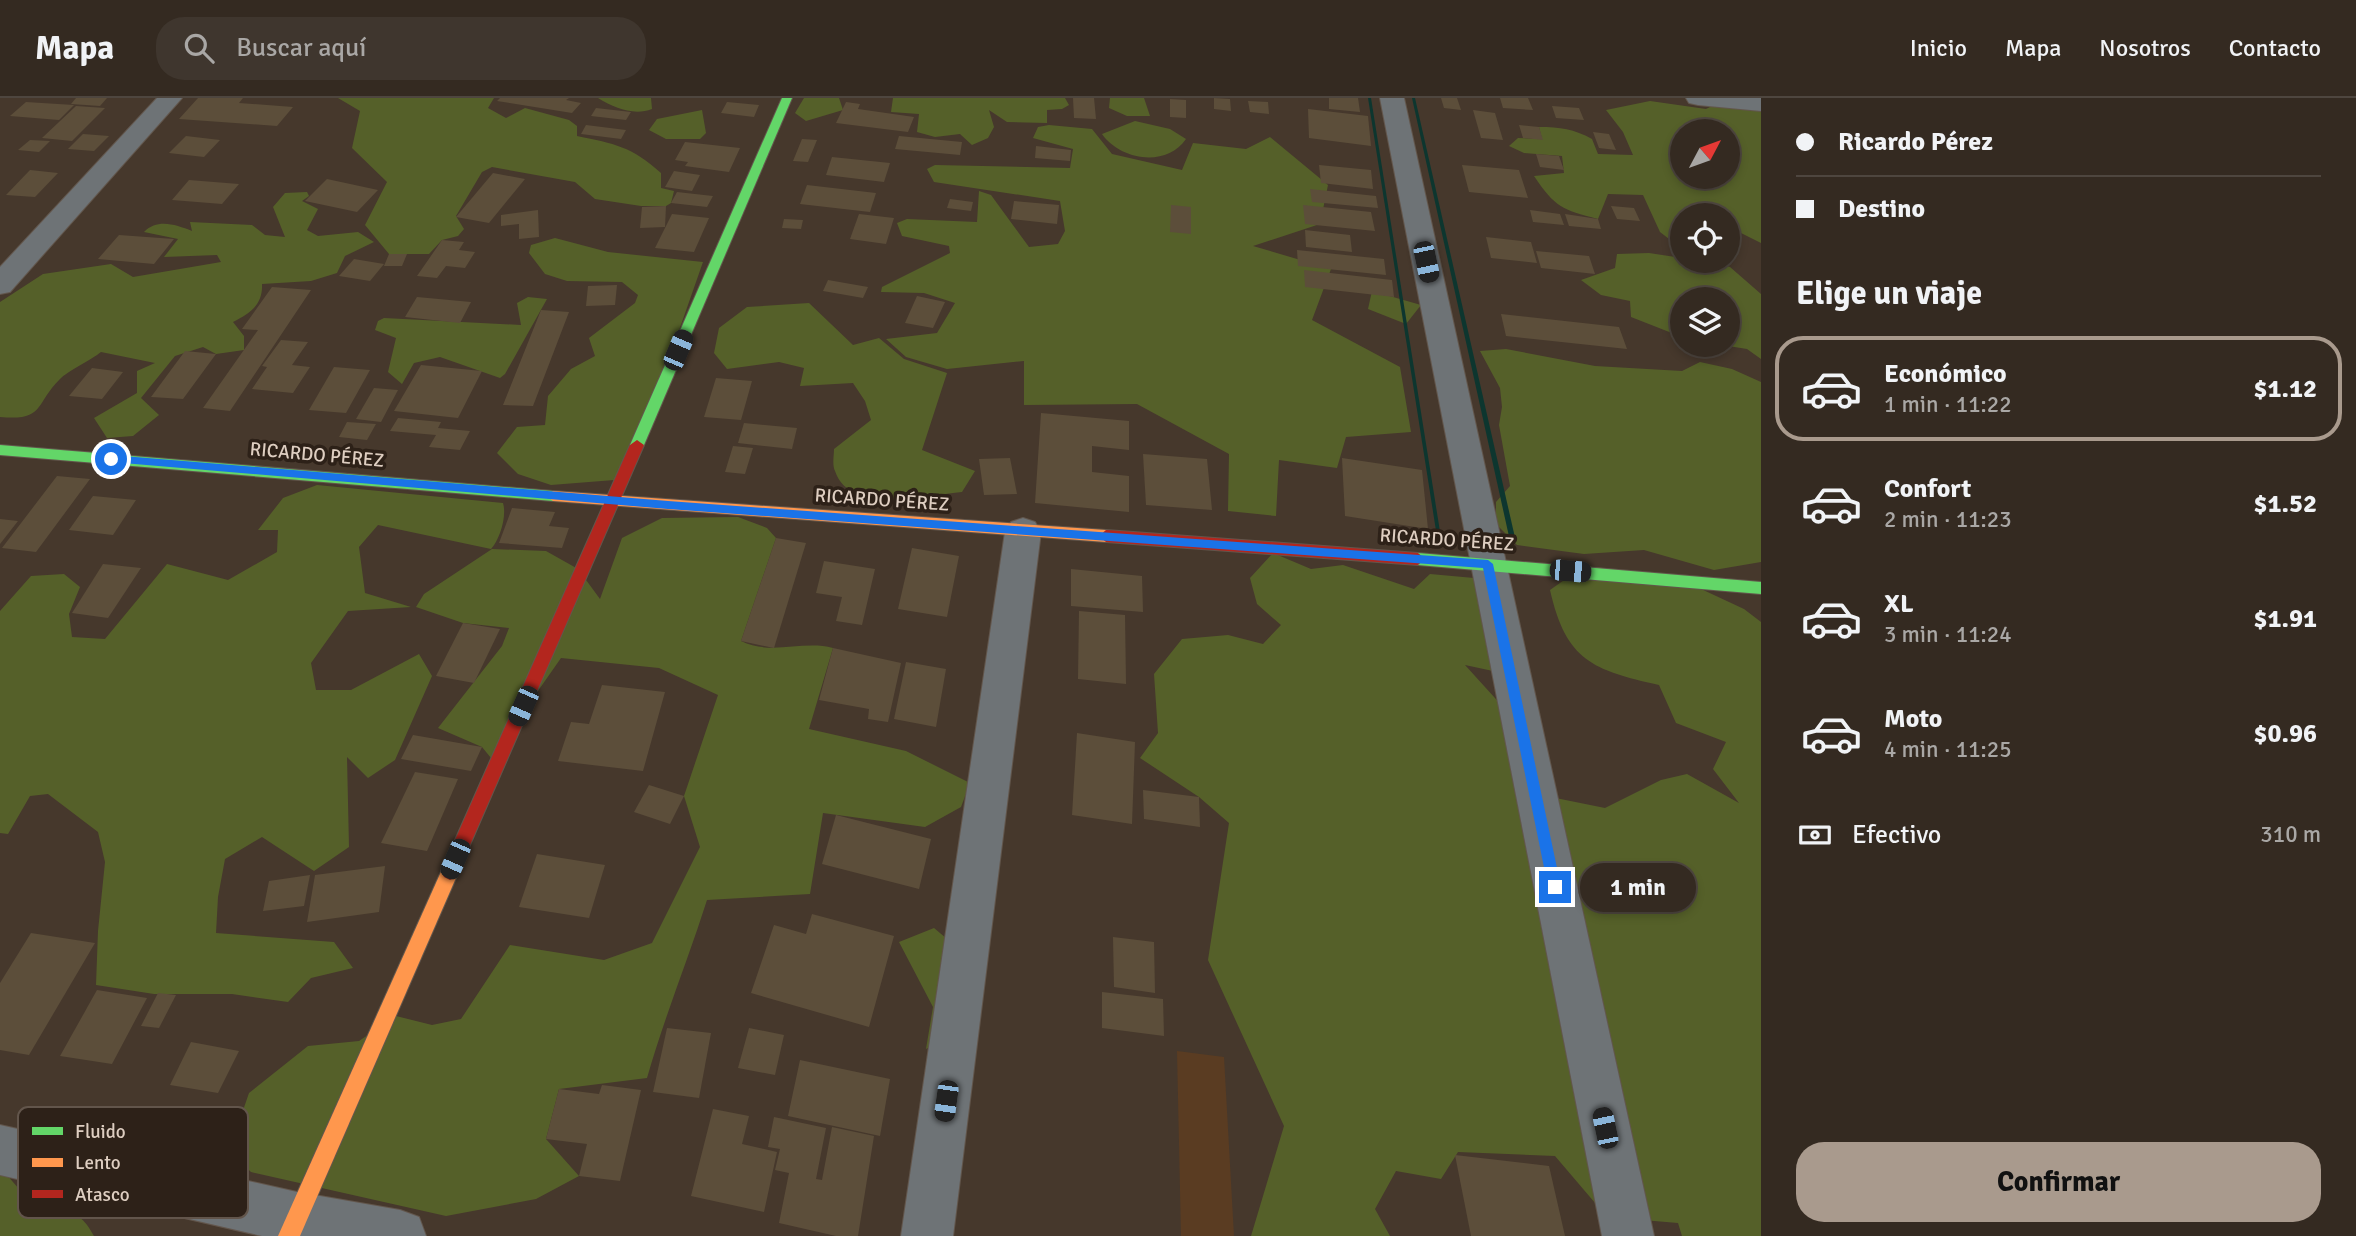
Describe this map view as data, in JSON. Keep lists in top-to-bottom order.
{
  "streets": {
    "street": ["RICARDO PÉREZ"]
  },
  "legend": ["Fluido", "Lento", "Atasco"],
  "north": "top right",
  "page": {
    "header": "Mapa",
    "search": "Buscar aquí",
    "nav": [
      "Inicio",
      "Mapa",
      "Nosotros",
      "Contacto"
    ],
    "banner": ["Ricardo Pérez", "Destino"],
    "heading": "Elige un viaje",
    "list": [
      {
        "name": "Económico",
        "note": "1 min · 11:22",
        "value": "$1.12"
      },
      {
        "name": "Confort",
        "note": "2 min · 11:23",
        "value": "$1.52"
      },
      {
        "name": "XL",
        "note": "3 min · 11:24",
        "value": "$1.91"
      },
      {
        "name": "Moto",
        "note": "4 min · 11:25",
        "value": "$0.96"
      }
    ],
    "pay": ["Efectivo", "310 m"],
    "bubble": "1 min",
    "buttons": "Confirmar"
  }
}
